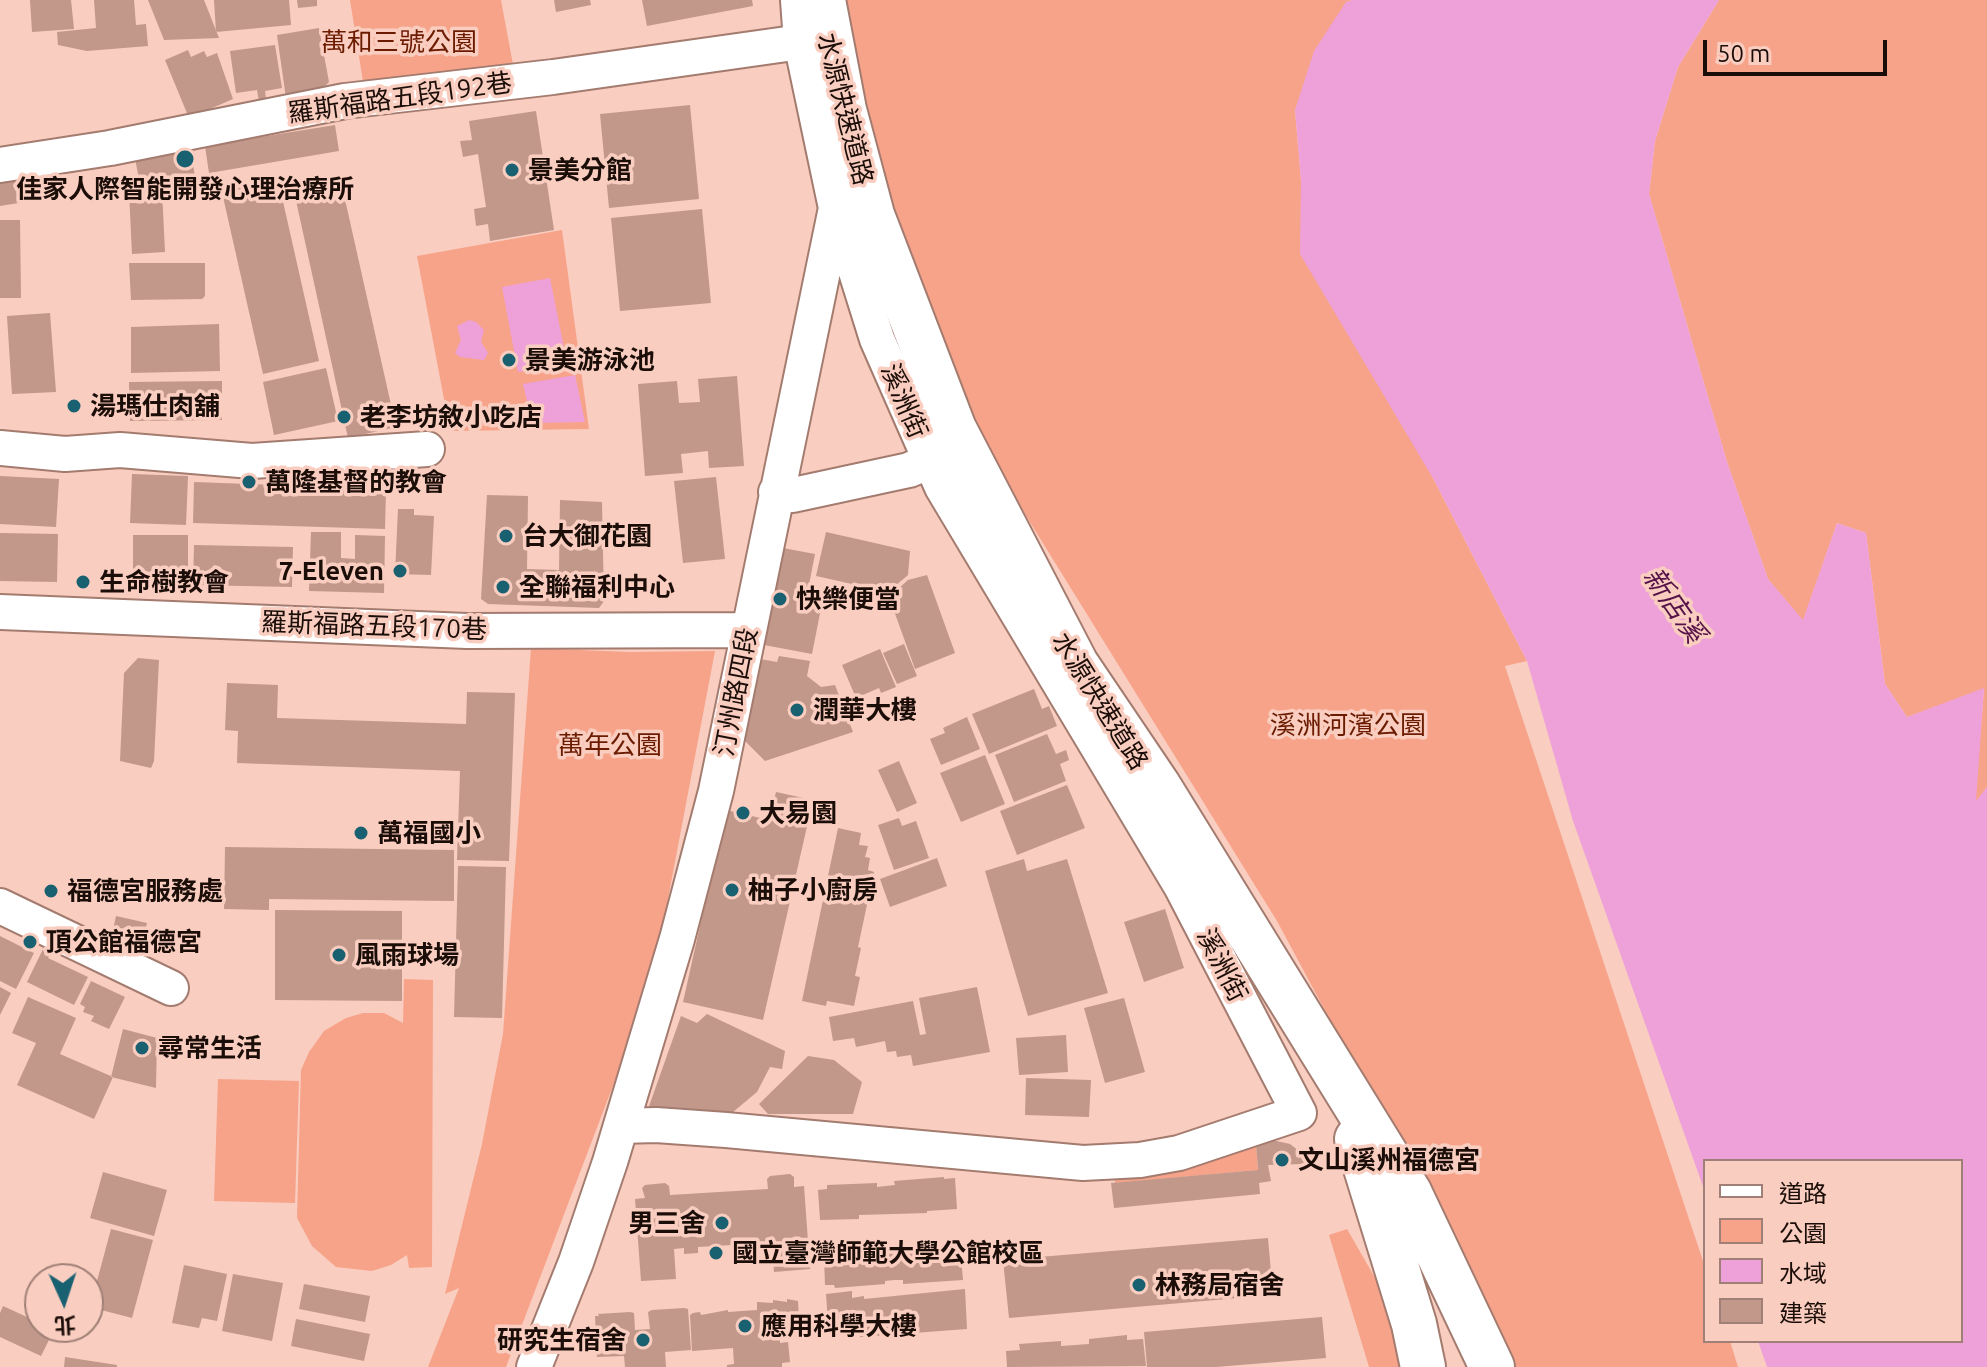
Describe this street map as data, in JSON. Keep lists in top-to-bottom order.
{
  "streets": {
    "highway": ["水源快速道路"],
    "street": [
      "羅斯福路五段192巷",
      "溪洲街",
      "羅斯福路五段170巷",
      "汀州路四段"
    ]
  },
  "crossings": [
    ["羅斯福路五段192巷", "汀州路四段"],
    ["溪洲街", "汀州路四段"],
    ["羅斯福路五段170巷", "汀州路四段"]
  ],
  "water": ["新店溪"],
  "parks": ["萬和三號公園", "溪洲河濱公園", "萬年公園"],
  "places": [
    "佳家人際智能開發心理治療所",
    "景美分館",
    "景美游泳池",
    "湯瑪仕肉舖",
    "老李坊敘小吃店",
    "萬隆基督的教會",
    "台大御花園",
    "7-Eleven",
    "生命樹教會",
    "全聯福利中心",
    "快樂便當",
    "潤華大樓",
    "大易園",
    "萬福國小",
    "柚子小廚房",
    "福德宮服務處",
    "頂公館福德宮",
    "風雨球場",
    "尋常生活",
    "文山溪州福德宮",
    "男三舍",
    "國立臺灣師範大學公館校區",
    "林務局宿舍",
    "應用科學大樓",
    "研究生宿舍"
  ],
  "legend": [
    "道路",
    "公園",
    "水域",
    "建築"
  ],
  "scale_bar": "50 m",
  "north": "bottom"
}
